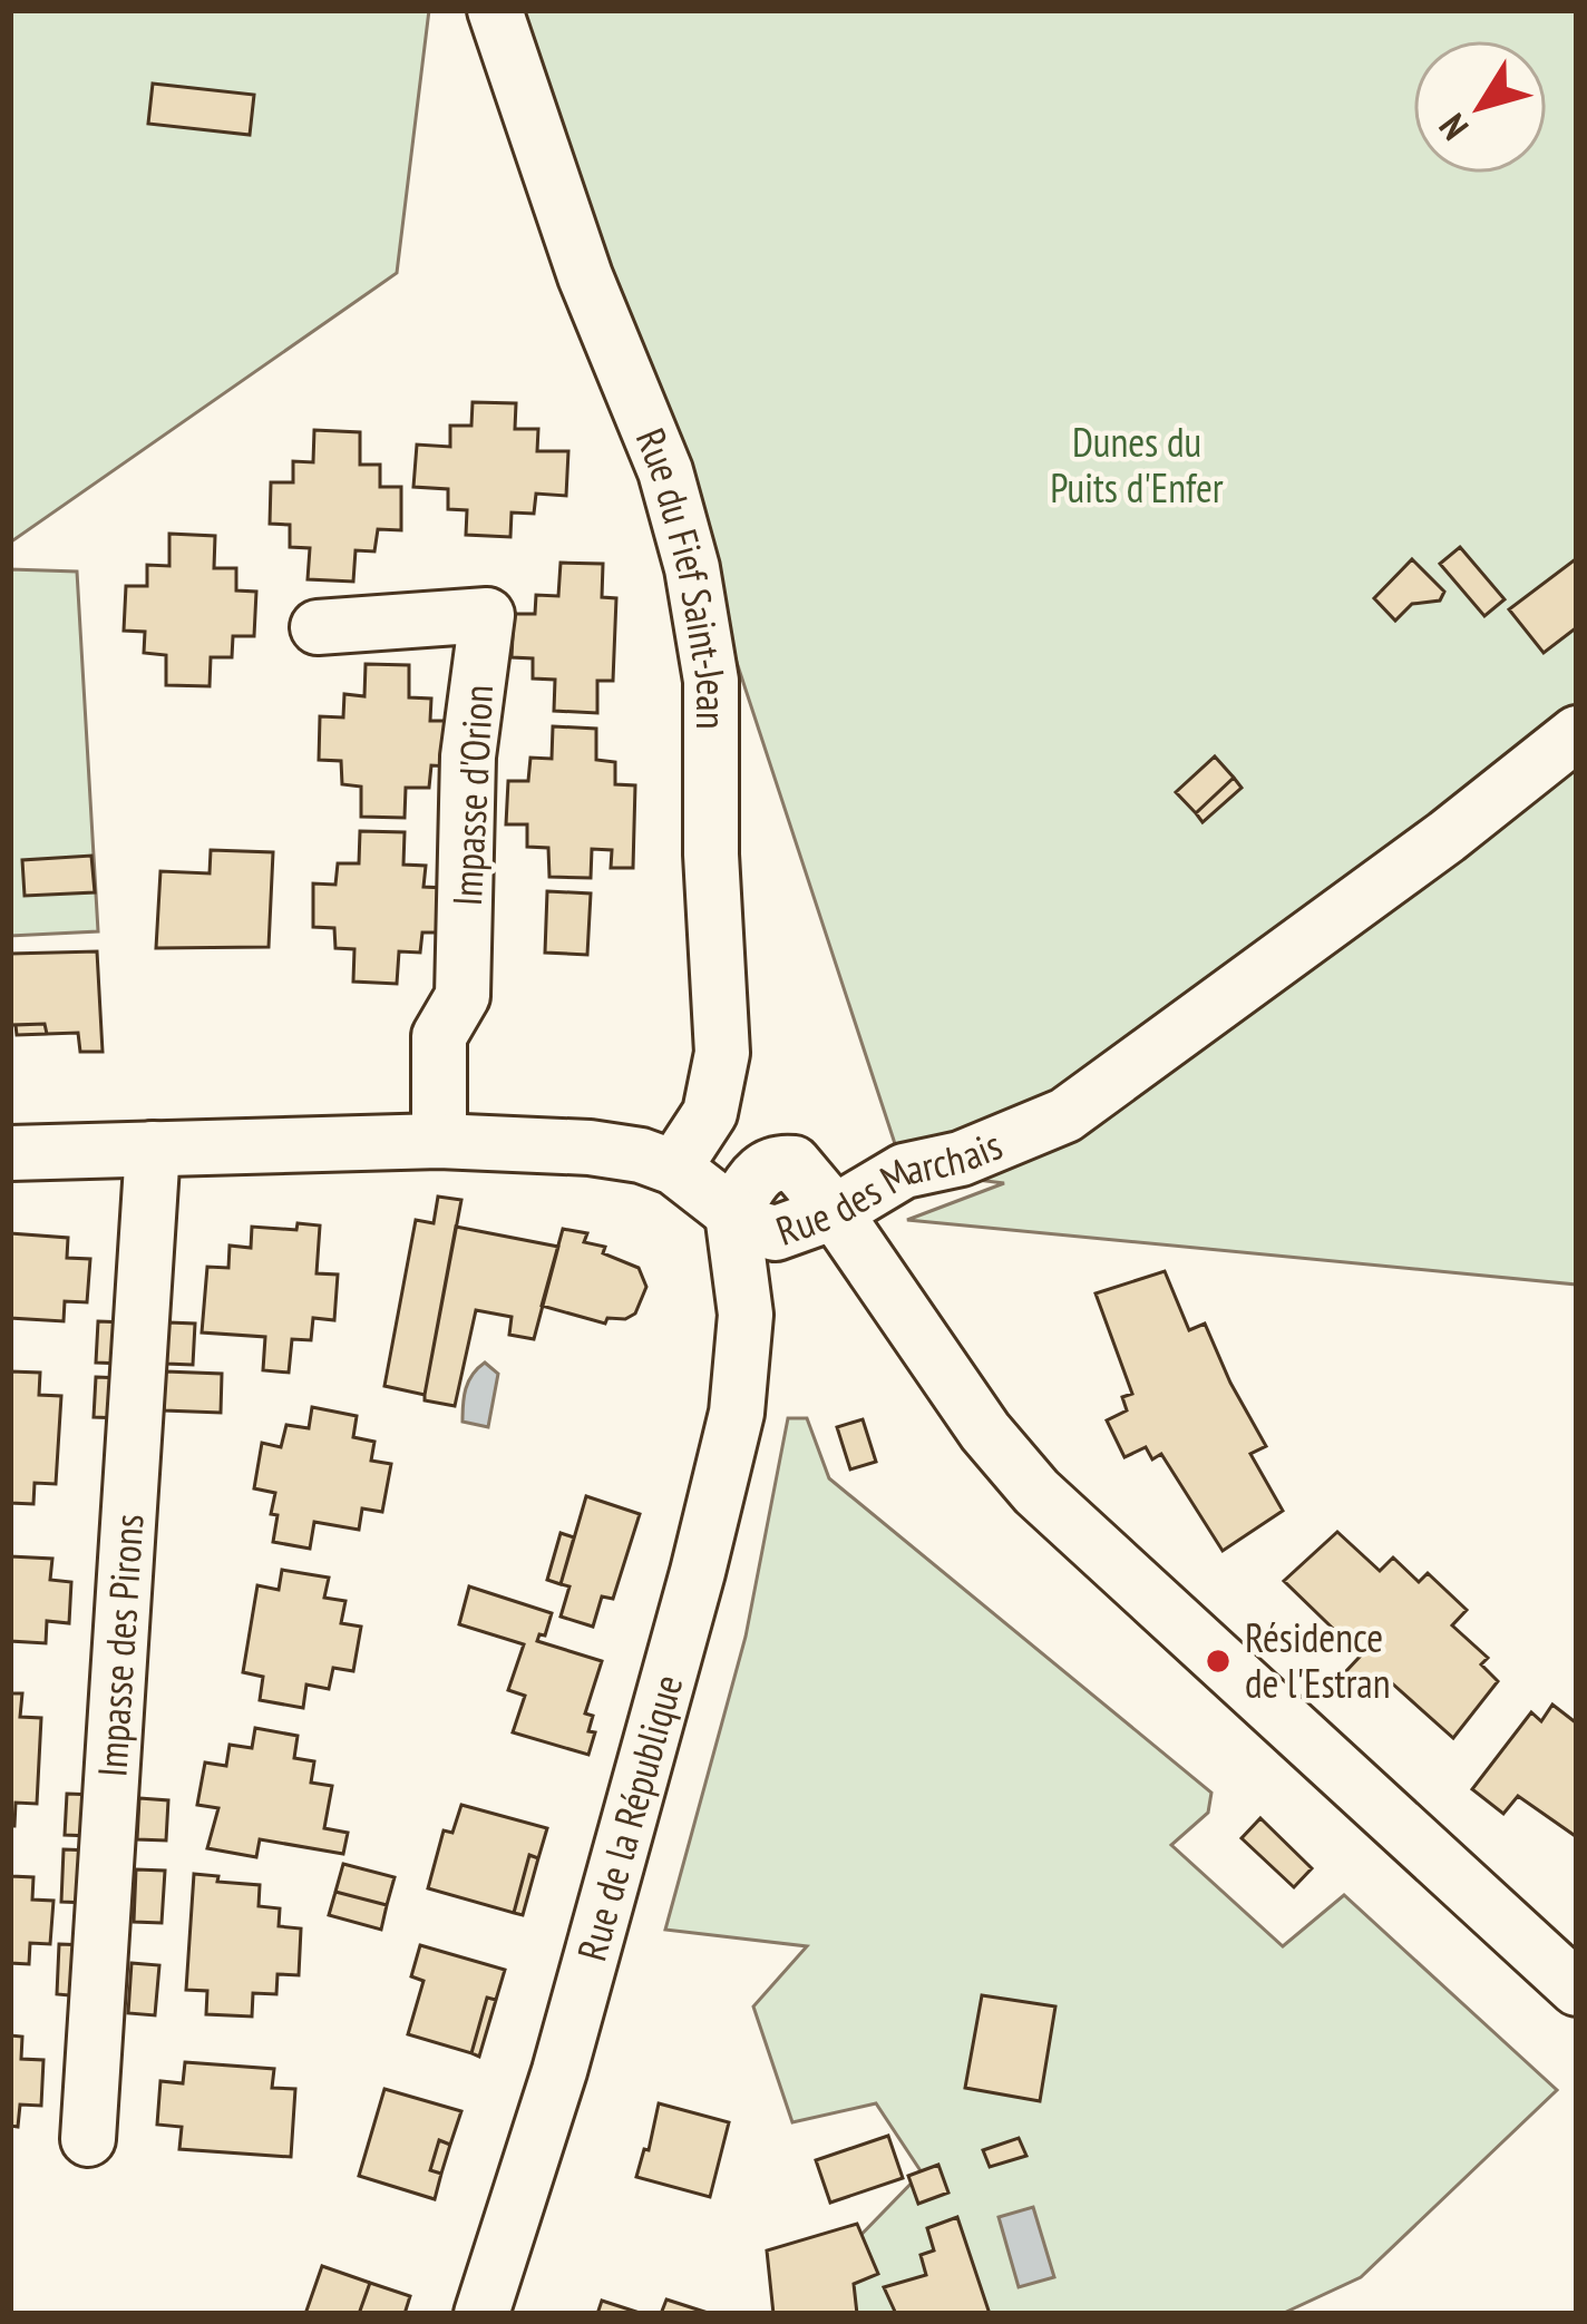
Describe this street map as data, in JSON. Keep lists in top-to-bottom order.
{
  "streets": {
    "street": [
      "Rue du Fief Saint-Jean",
      "Impasse d'Orion",
      "Rue des Marchais",
      "Impasse des Pirons",
      "Rue de la République"
    ]
  },
  "crossings": [
    ["Rue du Fief Saint-Jean", "Rue des Marchais"],
    ["Impasse d'Orion", "Rue des Marchais"],
    ["Rue des Marchais", "Impasse des Pirons"],
    ["Rue des Marchais", "Rue de la République"]
  ],
  "parks": ["Dunes du Puits d'Enfer"],
  "places": ["Résidence de l'Estran"],
  "north": "bottom left"
}
